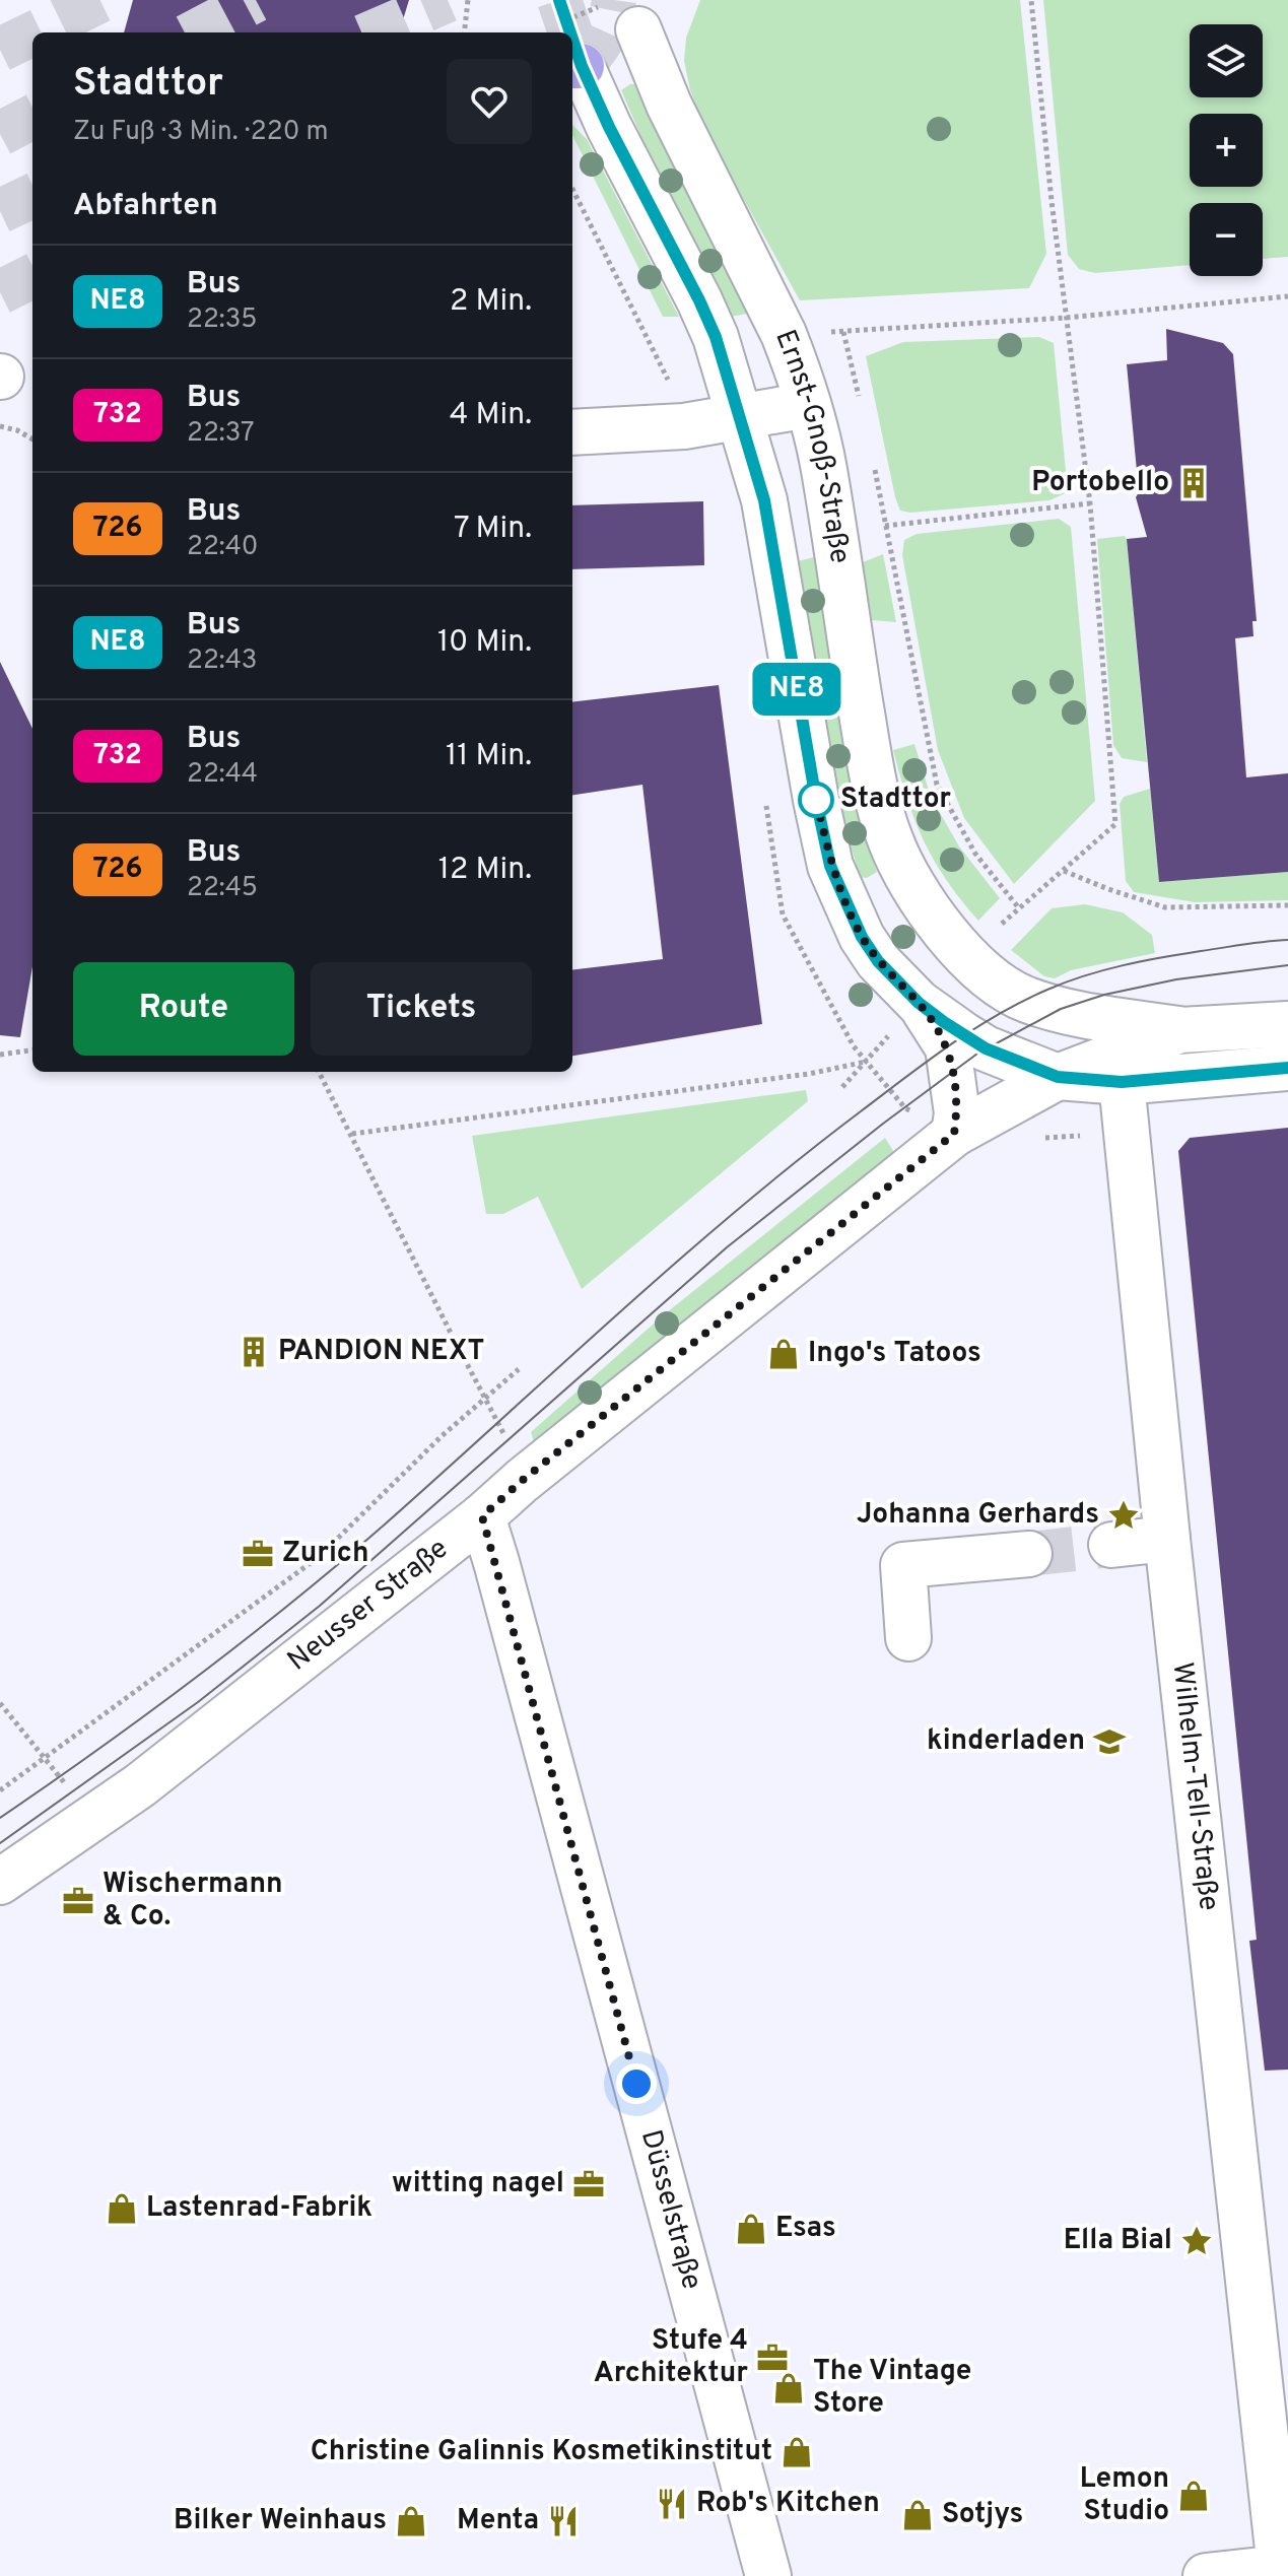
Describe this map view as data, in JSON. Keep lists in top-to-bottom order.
{
  "streets": {
    "street": [
      "Ernst-Gnoß-Straße",
      "Neusser Straße",
      "Wilhelm-Tell-Straße",
      "Düsselstraße"
    ]
  },
  "crossings": [
    ["Ernst-Gnoß-Straße", "Neusser Straße"],
    ["Ernst-Gnoß-Straße", "Wilhelm-Tell-Straße"],
    ["Neusser Straße", "Düsselstraße"]
  ],
  "places": {
    "building": ["Portobello", "PANDION NEXT"],
    "other": ["Stadttor"],
    "shop": [
      "Ingo's Tatoos",
      "Lastenrad-Fabrik",
      "Esas",
      "The Vintage Store",
      "Christine Galinnis Kosmetikinstitut",
      "Lemon Studio",
      "Sotjys",
      "Bilker Weinhaus"
    ],
    "place": ["Johanna Gerhards", "Ella Bial"],
    "office": [
      "Zurich",
      "Wischermann & Co.",
      "witting nagel",
      "Stufe 4 Architektur"
    ],
    "school or university": ["kinderladen"],
    "restaurant": ["Rob's Kitchen", "Menta"]
  },
  "lines": ["bus line NE8"],
  "page": {
    "on_map": "NE8",
    "map_buttons": ["+", "−"],
    "heading": [
      ["Stadttor", "Zu Fuß · 3 Min. · 220 m"],
      "Abfahrten"
    ],
    "list": [
      {
        "mark": "NE8",
        "name": "Bus",
        "note": "22:35",
        "value": "2 Min."
      },
      {
        "mark": "732",
        "name": "Bus",
        "note": "22:37",
        "value": "4 Min."
      },
      {
        "mark": "726",
        "name": "Bus",
        "note": "22:40",
        "value": "7 Min."
      },
      {
        "mark": "NE8",
        "name": "Bus",
        "note": "22:43",
        "value": "10 Min."
      },
      {
        "mark": "732",
        "name": "Bus",
        "note": "22:44",
        "value": "11 Min."
      },
      {
        "mark": "726",
        "name": "Bus",
        "note": "22:45",
        "value": "12 Min."
      }
    ],
    "buttons": ["Route", "Tickets"]
  }
}
